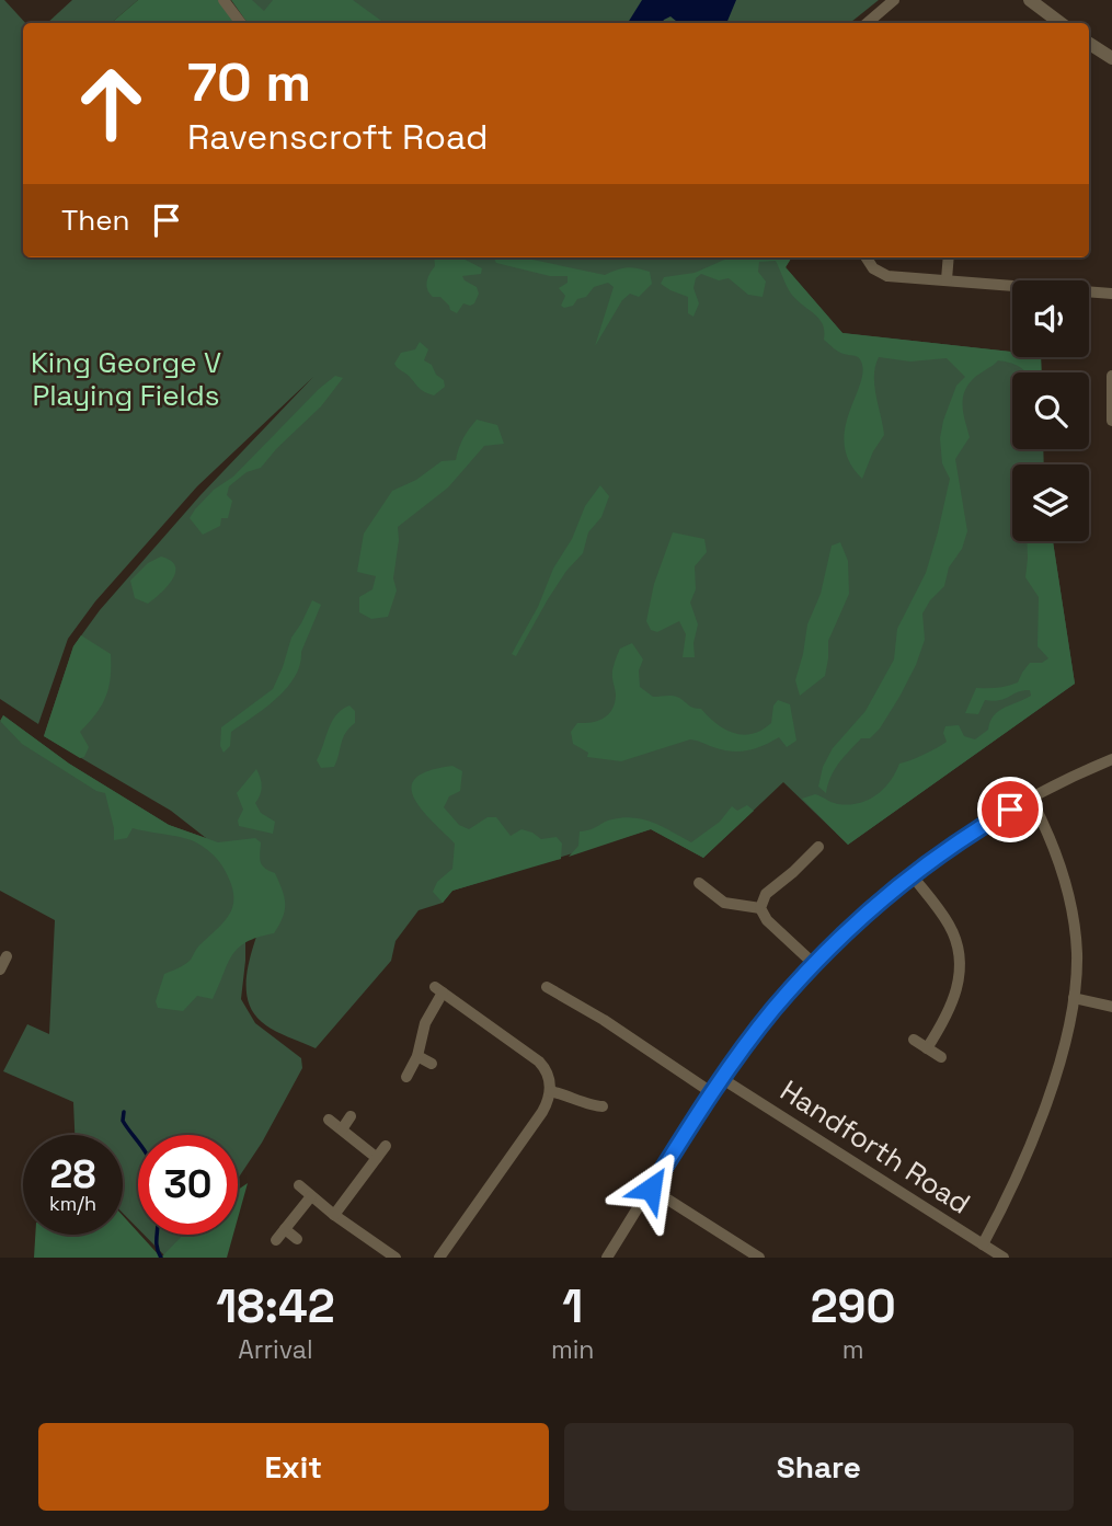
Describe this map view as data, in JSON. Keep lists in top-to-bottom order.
{
  "streets": {
    "street": ["Handforth Road"]
  },
  "parks": ["King George V Playing Fields"],
  "page": {
    "turn": ["70 m", "Ravenscroft Road"],
    "then": "Then",
    "speed": "28 km/h",
    "limit": "30",
    "eta": [
      "18:42",
      "Arrival",
      "1",
      "min",
      "290",
      "m"
    ],
    "buttons": ["Exit", "Share"]
  }
}
